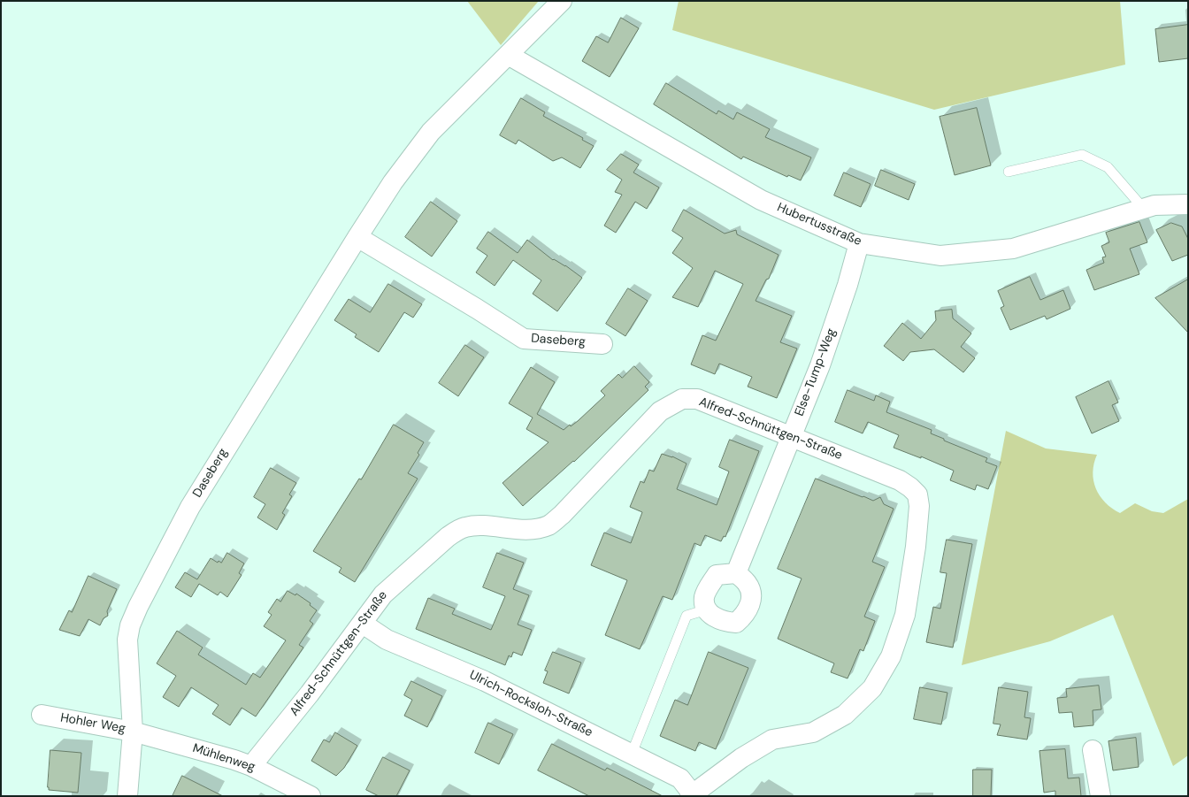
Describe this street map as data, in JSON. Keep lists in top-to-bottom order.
{
  "streets": {
    "street": [
      "Hubertusstraße",
      "Daseberg",
      "Else-Tump-Weg",
      "Alfred-Schnüttgen-Straße",
      "Ulrich-Rocksloh-Straße",
      "Hohler Weg",
      "Mühlenweg"
    ]
  },
  "crossings": [
    ["Hubertusstraße", "Daseberg"],
    ["Hubertusstraße", "Else-Tump-Weg"],
    ["Daseberg", "Hohler Weg"],
    ["Daseberg", "Mühlenweg"],
    ["Else-Tump-Weg", "Alfred-Schnüttgen-Straße"],
    ["Alfred-Schnüttgen-Straße", "Ulrich-Rocksloh-Straße"],
    ["Alfred-Schnüttgen-Straße", "Mühlenweg"],
    ["Hohler Weg", "Mühlenweg"]
  ]
}
